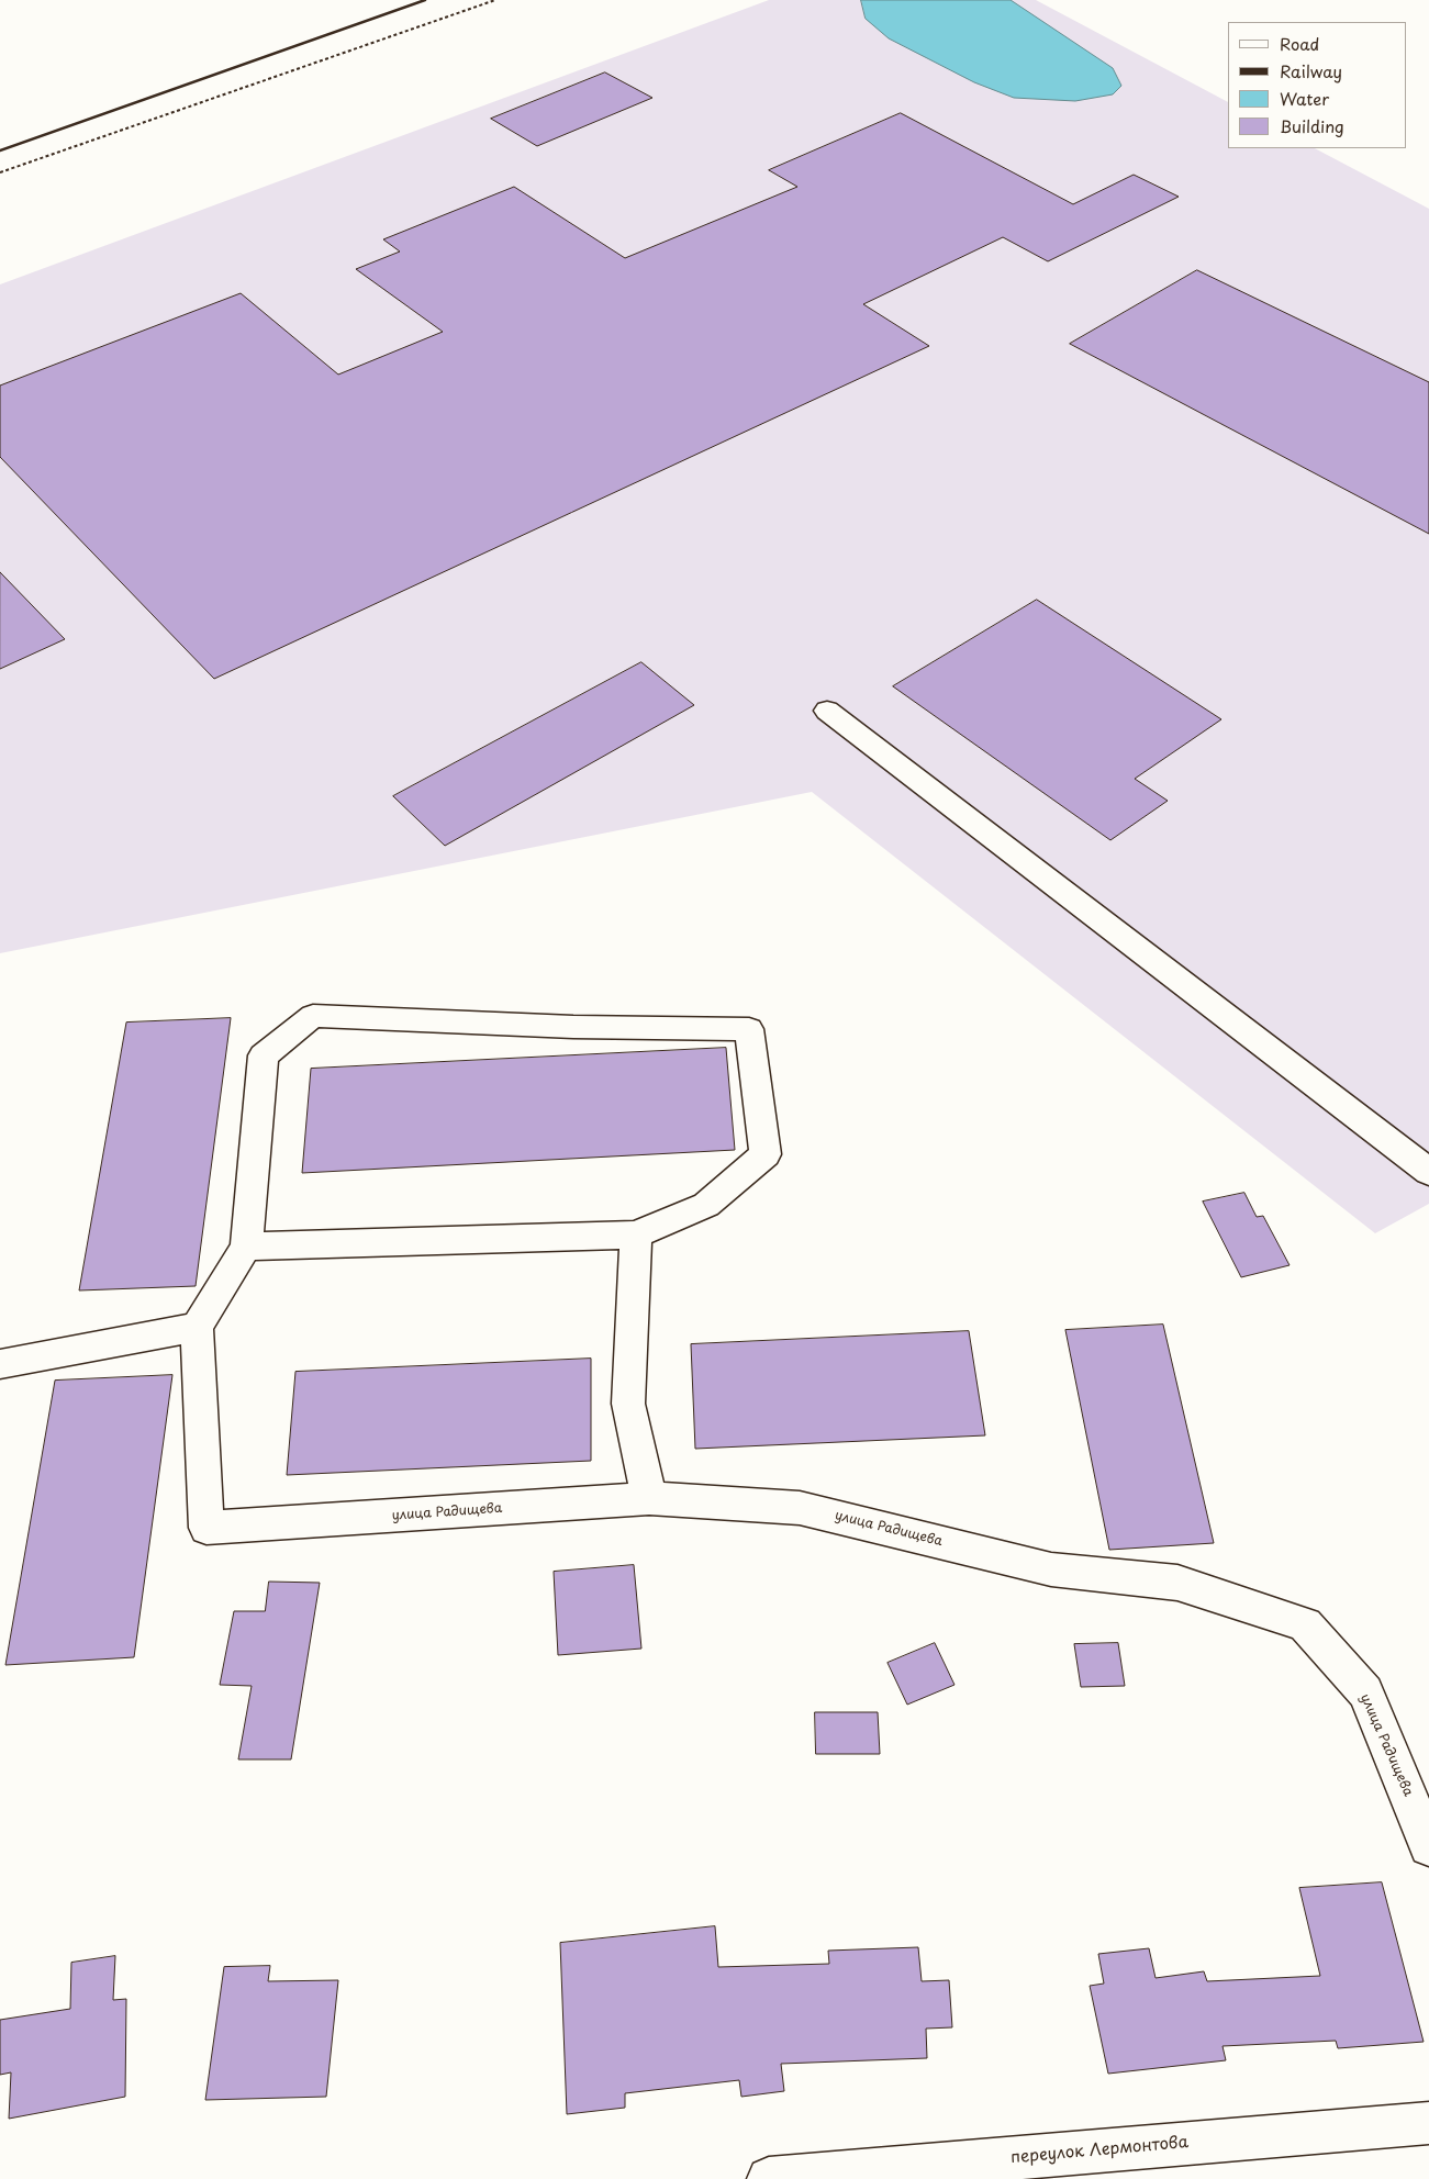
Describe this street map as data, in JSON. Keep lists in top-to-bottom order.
{
  "streets": {
    "street": ["улица Радищева", "переулок Лермонтова"]
  },
  "legend": [
    "Road",
    "Railway",
    "Water",
    "Building"
  ]
}
